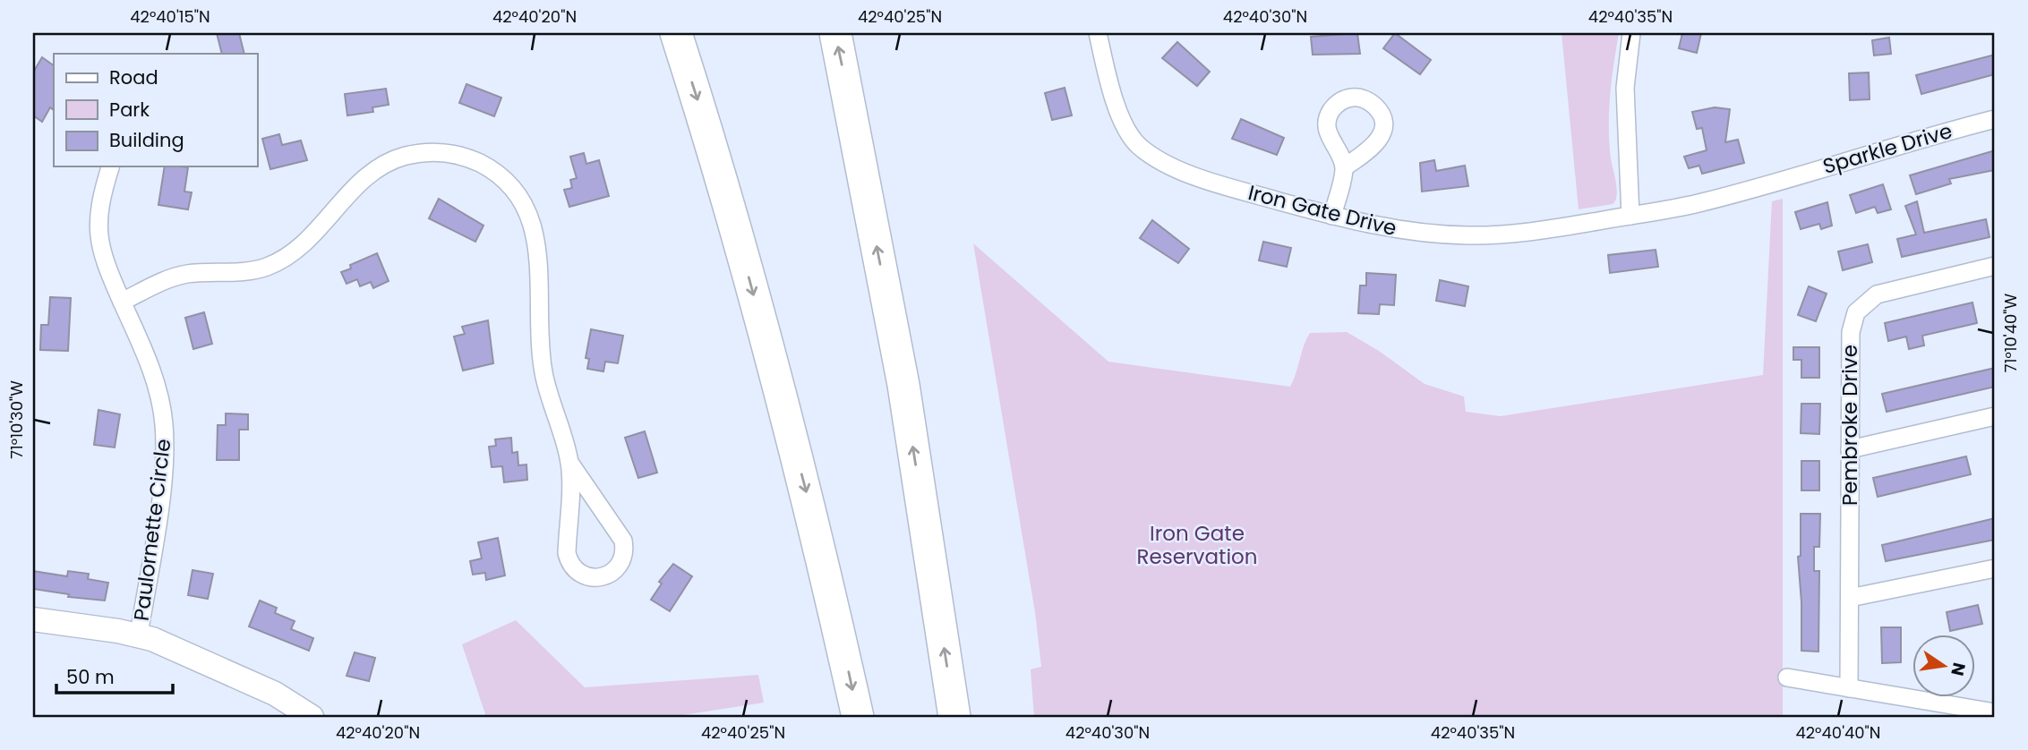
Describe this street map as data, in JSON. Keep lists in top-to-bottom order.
{
  "streets": {
    "street": [
      "Sparkle Drive",
      "Iron Gate Drive",
      "Pembroke Drive",
      "Paulornette Circle"
    ]
  },
  "crossings": [
    ["Sparkle Drive", "Iron Gate Drive"]
  ],
  "parks": ["Iron Gate Reservation"],
  "legend": ["Road", "Park", "Building"],
  "scale_bar": "50 m",
  "north": "right",
  "coordinates": [
    "42°40'15\"N",
    "42°40'20\"N",
    "42°40'25\"N",
    "42°40'30\"N",
    "42°40'35\"N",
    "71°10'40\"W",
    "71°10'30\"W",
    "42°40'40\"N"
  ]
}
